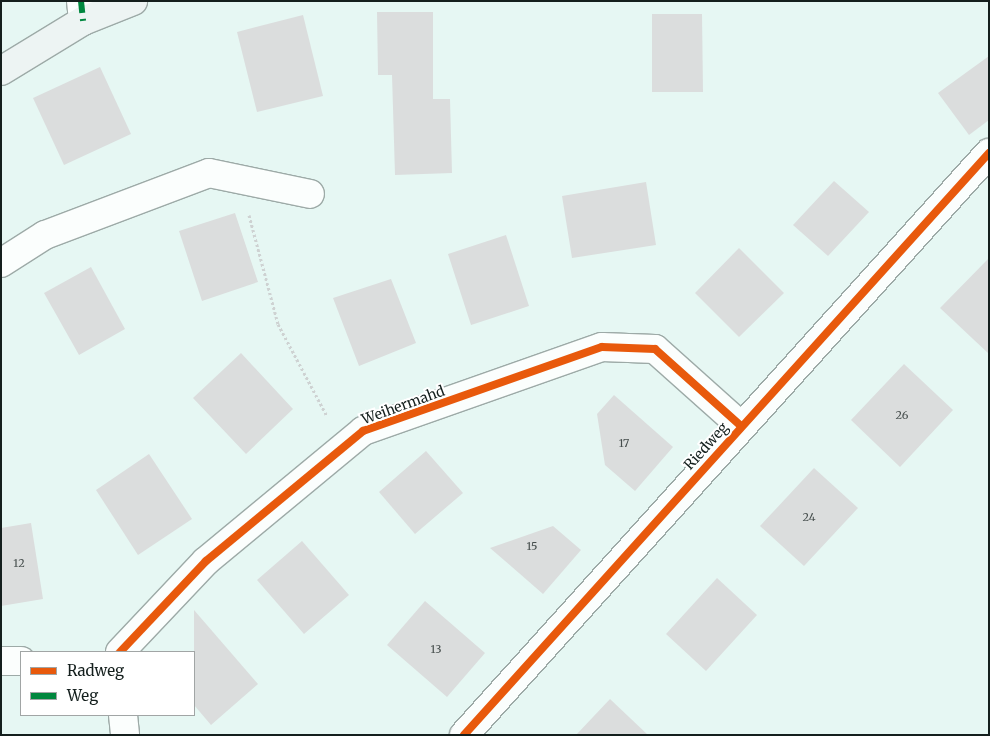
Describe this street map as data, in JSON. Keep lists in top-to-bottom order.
{
  "streets": {
    "street": ["Weihermahd", "Riedweg"]
  },
  "crossings": [
    ["Weihermahd", "Riedweg"]
  ],
  "house_numbers": [
    "26",
    "17",
    "24",
    "15",
    "12",
    "13"
  ],
  "legend": ["Radweg", "Weg"]
}
